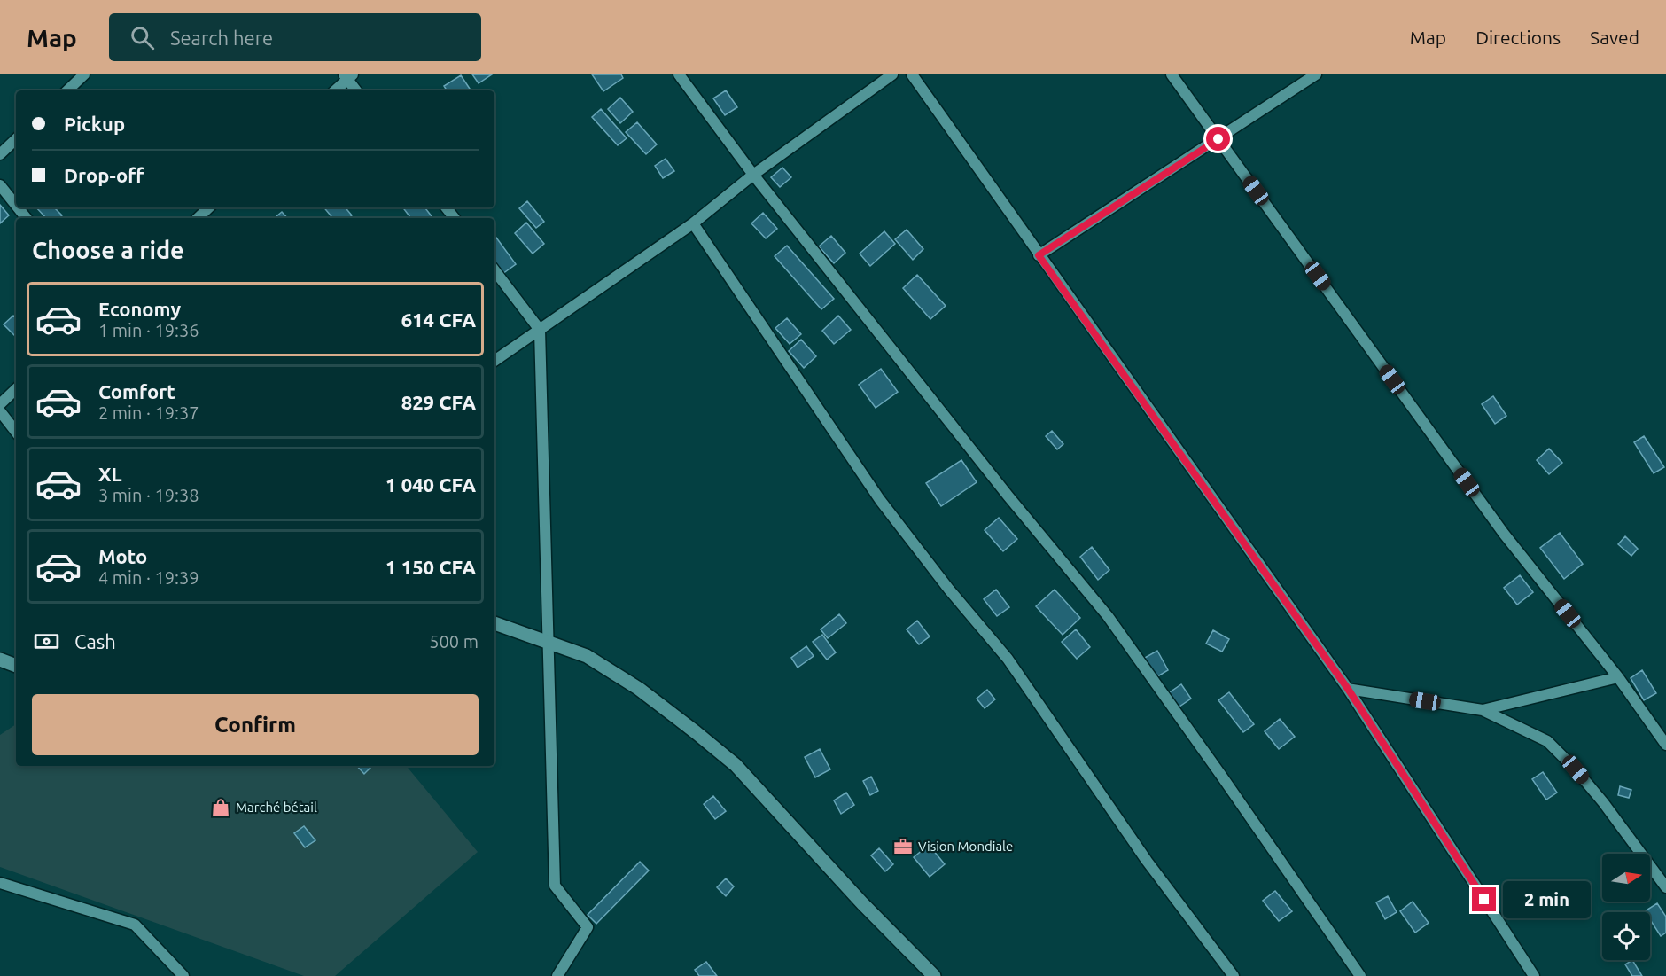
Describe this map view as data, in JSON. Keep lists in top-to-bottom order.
{
  "places": {
    "shop": ["Marché bétail"],
    "office": ["Vision Mondiale"]
  },
  "north": "right",
  "page": {
    "header": "Map",
    "search": "Search here",
    "nav": ["Map", "Directions", "Saved"],
    "banner": ["Pickup", "Drop-off"],
    "heading": "Choose a ride",
    "list": [
      {
        "name": "Economy",
        "note": "1 min · 19:36",
        "value": "614 CFA"
      },
      {
        "name": "Comfort",
        "note": "2 min · 19:37",
        "value": "829 CFA"
      },
      {
        "name": "XL",
        "note": "3 min · 19:38",
        "value": "1 040 CFA"
      },
      {
        "name": "Moto",
        "note": "4 min · 19:39",
        "value": "1 150 CFA"
      }
    ],
    "pay": ["Cash", "500 m"],
    "buttons": "Confirm",
    "bubble": "2 min"
  }
}
